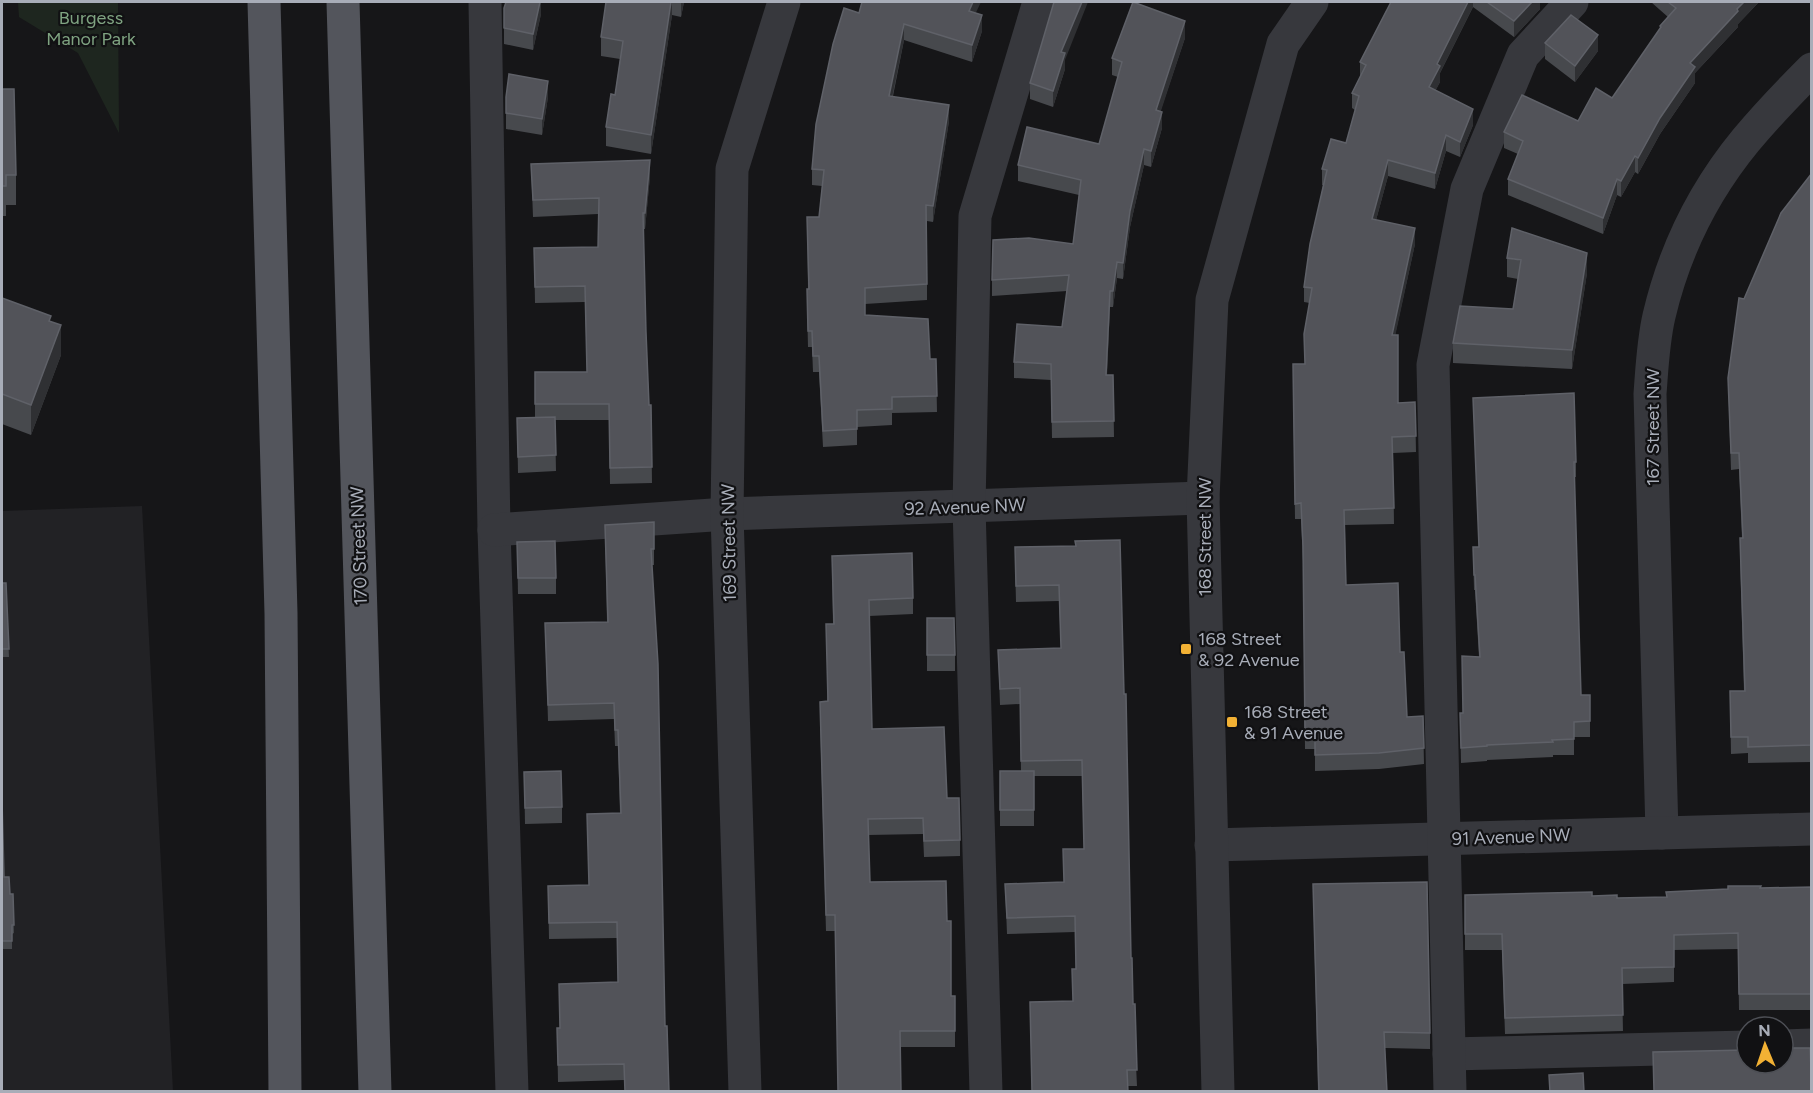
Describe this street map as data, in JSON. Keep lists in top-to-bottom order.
{
  "streets": {
    "main road": ["170 Street NW"],
    "street": [
      "167 Street NW",
      "92 Avenue NW",
      "168 Street NW",
      "169 Street NW",
      "91 Avenue NW"
    ]
  },
  "crossings": [
    ["167 Street NW", "91 Avenue NW"],
    ["92 Avenue NW", "168 Street NW"],
    ["92 Avenue NW", "169 Street NW"],
    ["168 Street NW", "91 Avenue NW"]
  ],
  "parks": ["Burgess Manor Park"],
  "places": {
    "transit": ["168 Street & 92 Avenue", "168 Street & 91 Avenue"]
  },
  "north": "top"
}
